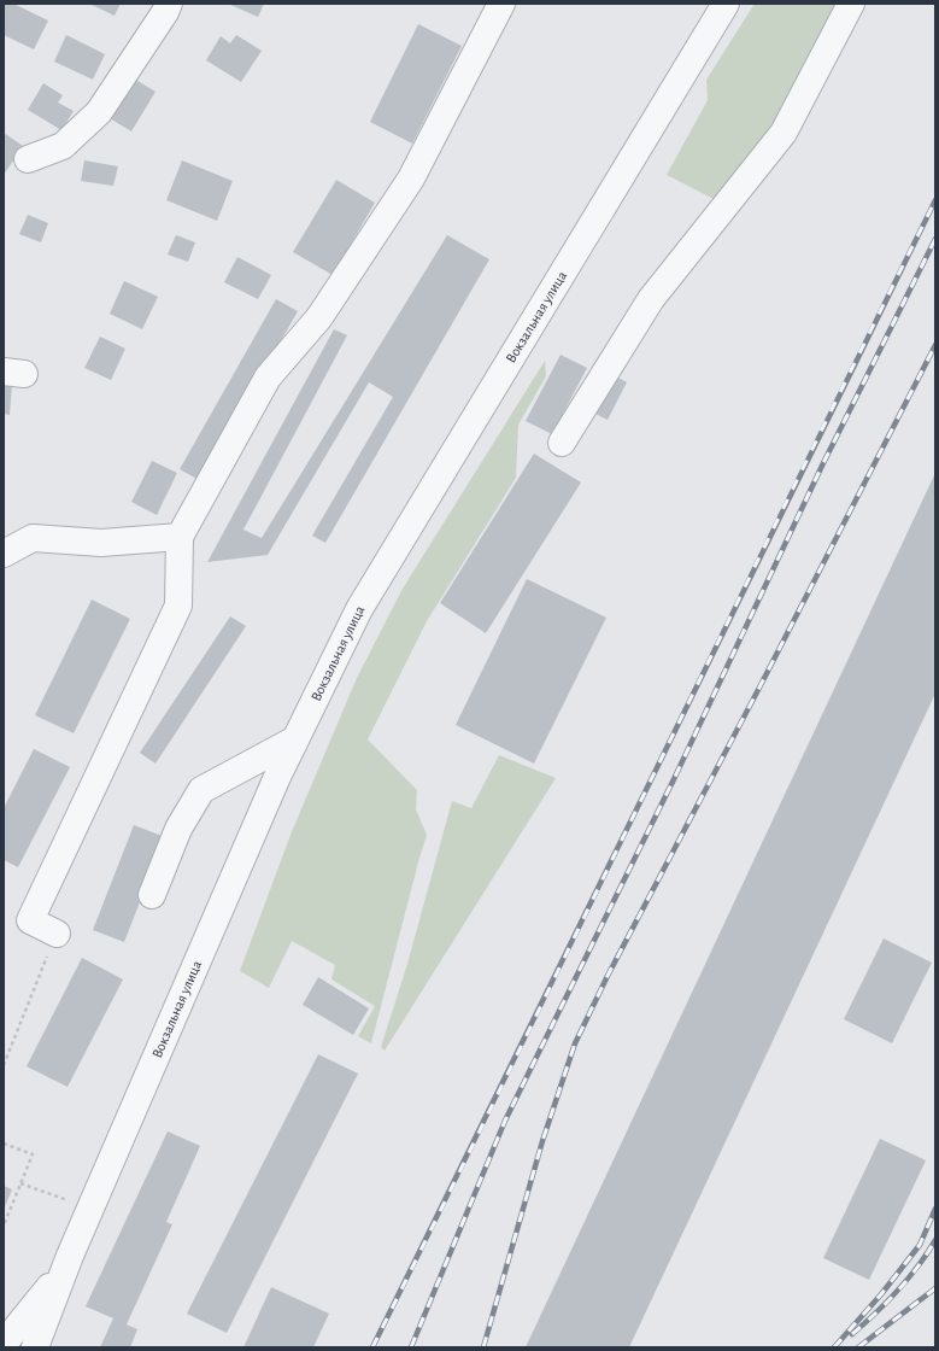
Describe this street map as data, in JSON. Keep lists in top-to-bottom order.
{
  "streets": {
    "street": ["Вокзальная улица"]
  }
}
